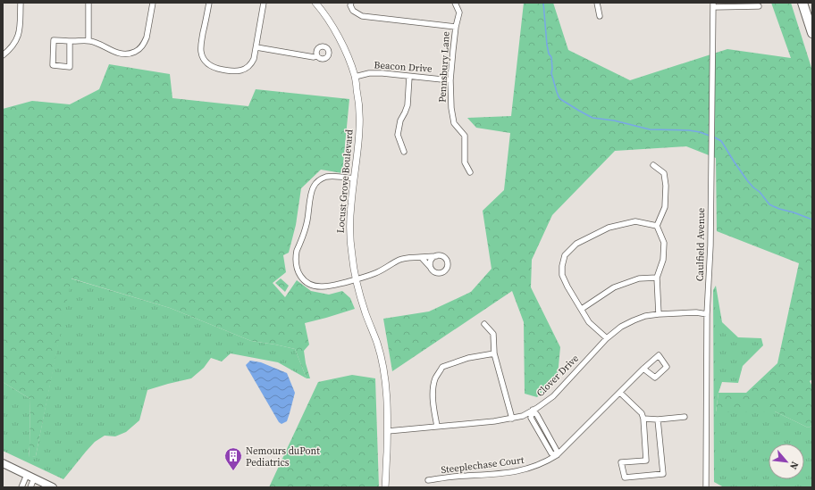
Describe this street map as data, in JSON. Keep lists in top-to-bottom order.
{
  "streets": {
    "street": [
      "Beacon Drive",
      "Pennsbury Lane",
      "Locust Grove Boulevard",
      "Caulfield Avenue",
      "Clover Drive",
      "Steeplechase Court"
    ]
  },
  "crossings": [
    ["Beacon Drive", "Pennsbury Lane"],
    ["Beacon Drive", "Locust Grove Boulevard"],
    ["Locust Grove Boulevard", "Clover Drive"],
    ["Caulfield Avenue", "Clover Drive"]
  ],
  "places": {
    "building": ["Nemours duPont Pediatrics"]
  },
  "north": "bottom right"
}
